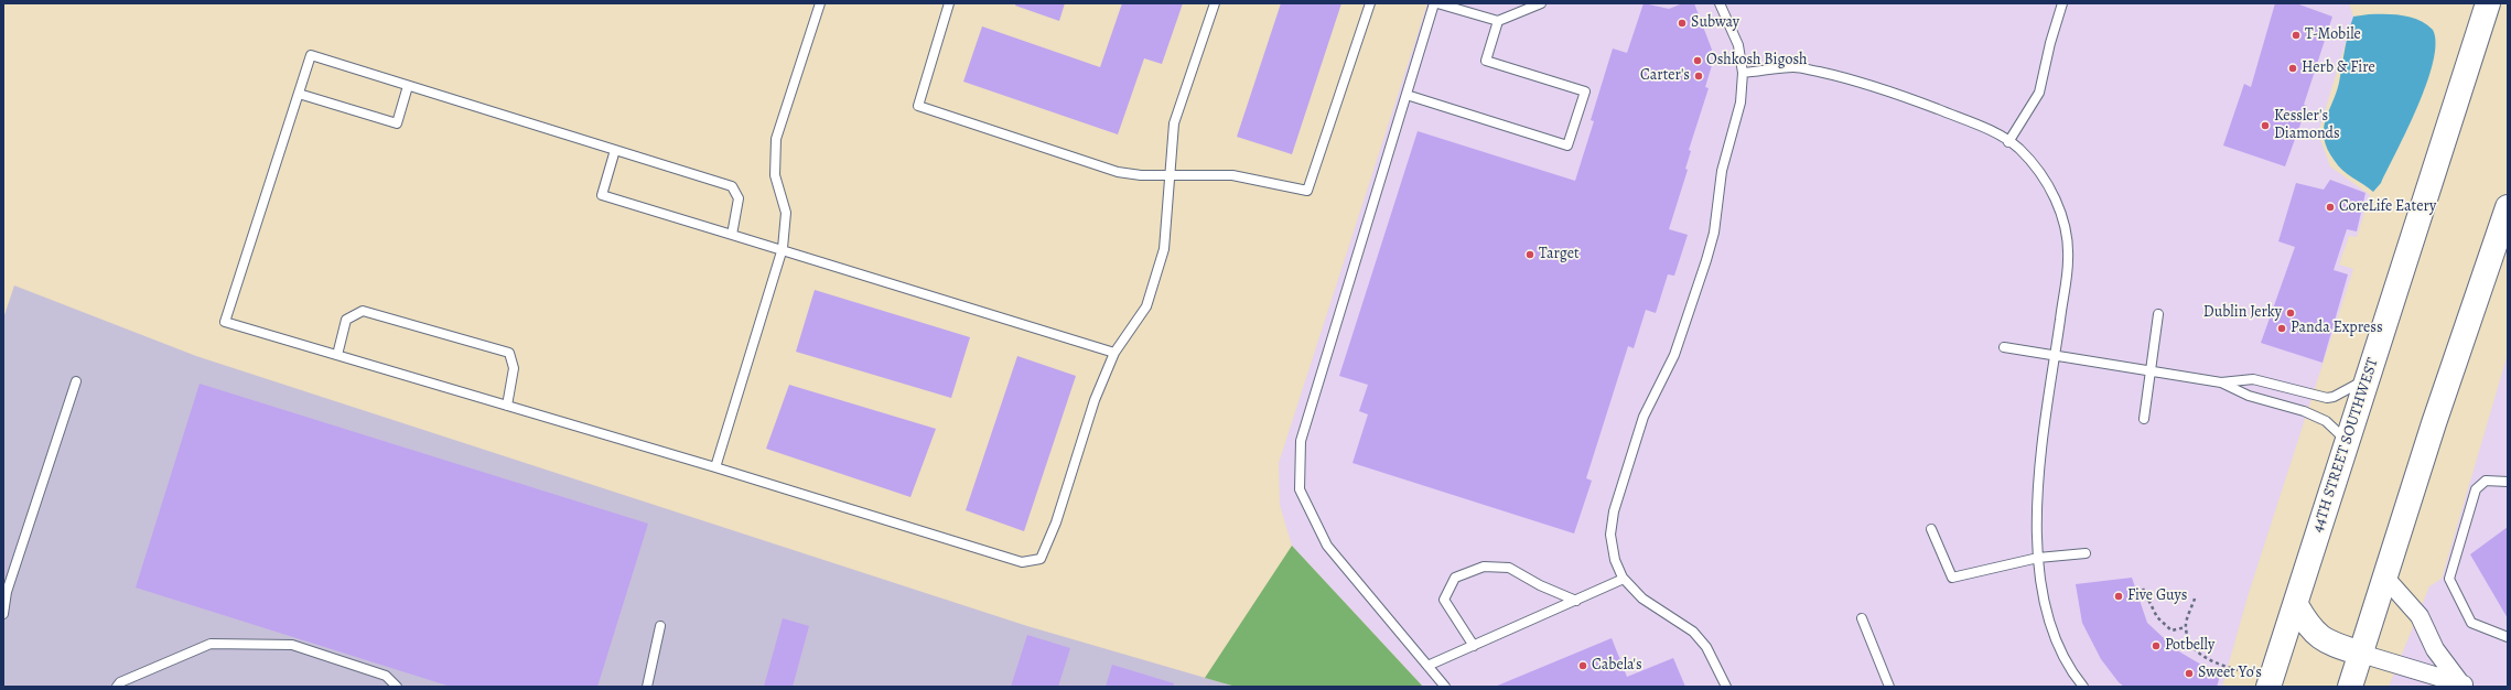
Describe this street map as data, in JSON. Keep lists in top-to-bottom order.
{
  "streets": {
    "main road": ["44TH STREET SOUTHWEST"]
  },
  "places": [
    "Subway",
    "T-Mobile",
    "Oshkosh Bigosh",
    "Herb & Fire",
    "Carter's",
    "Kessler's Diamonds",
    "CoreLife Eatery",
    "Target",
    "Dublin Jerky",
    "Panda Express",
    "Five Guys",
    "Potbelly",
    "Cabela's",
    "Sweet Yo's"
  ]
}
